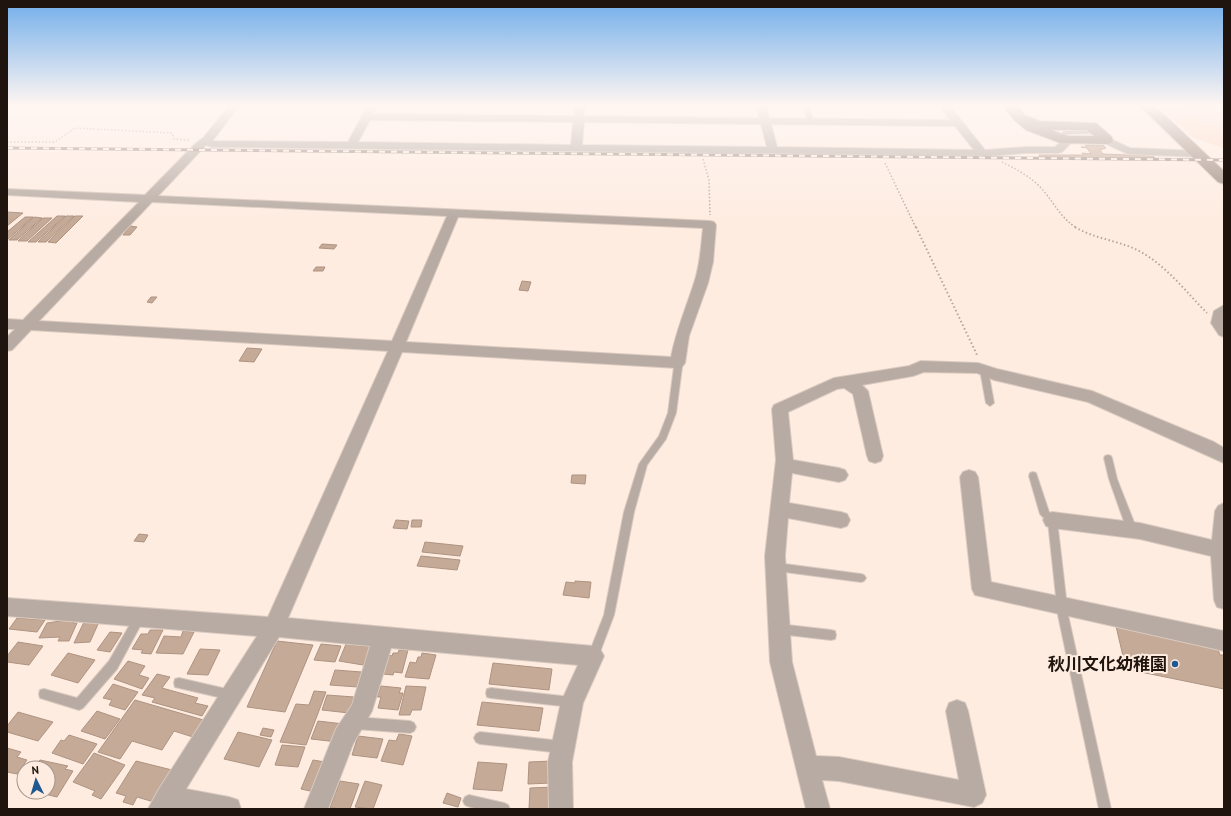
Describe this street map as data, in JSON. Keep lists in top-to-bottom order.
{
  "places": ["秋川文化幼稚園"],
  "north": "top"
}
